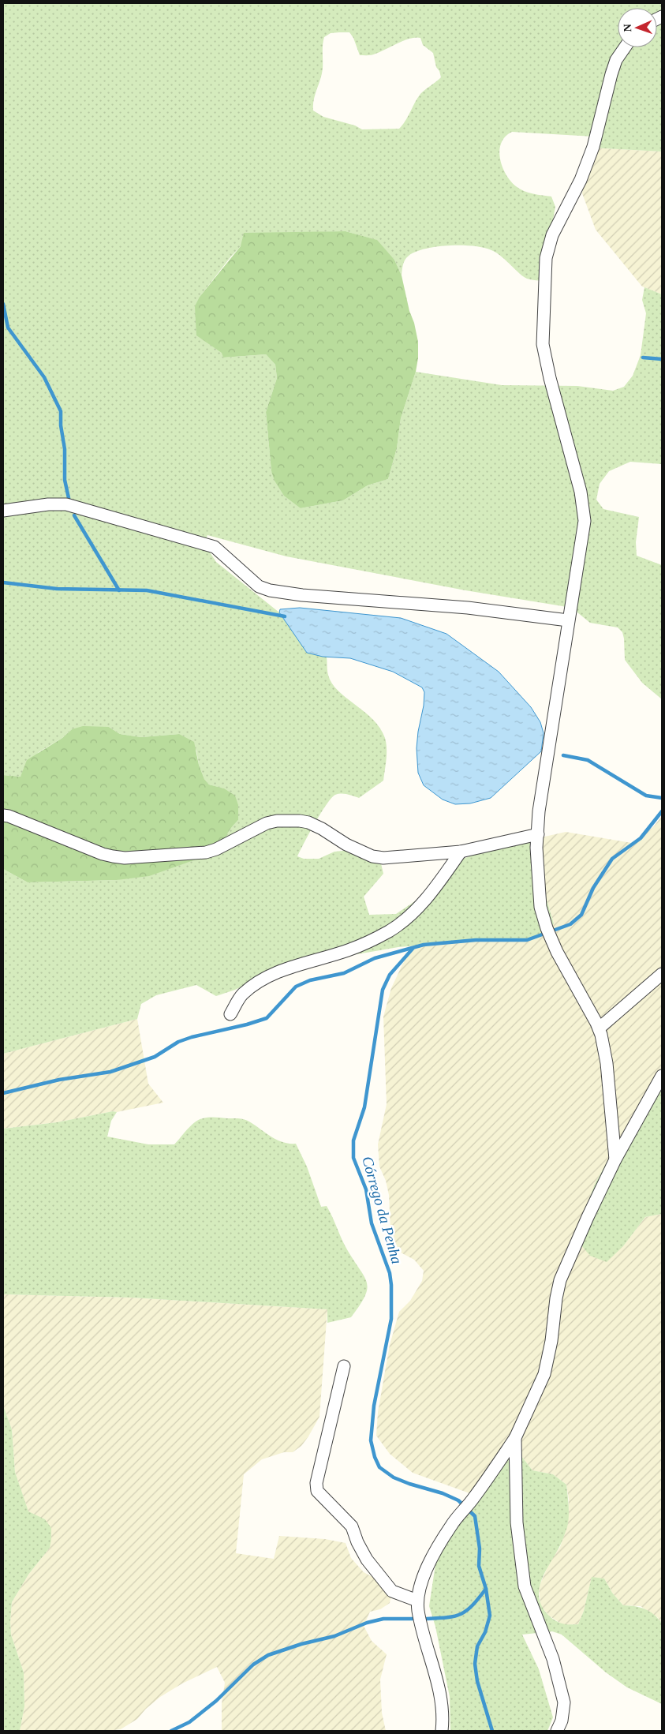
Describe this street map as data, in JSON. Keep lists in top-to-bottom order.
{
  "water": ["Córrego da Penha"],
  "north": "left"
}
